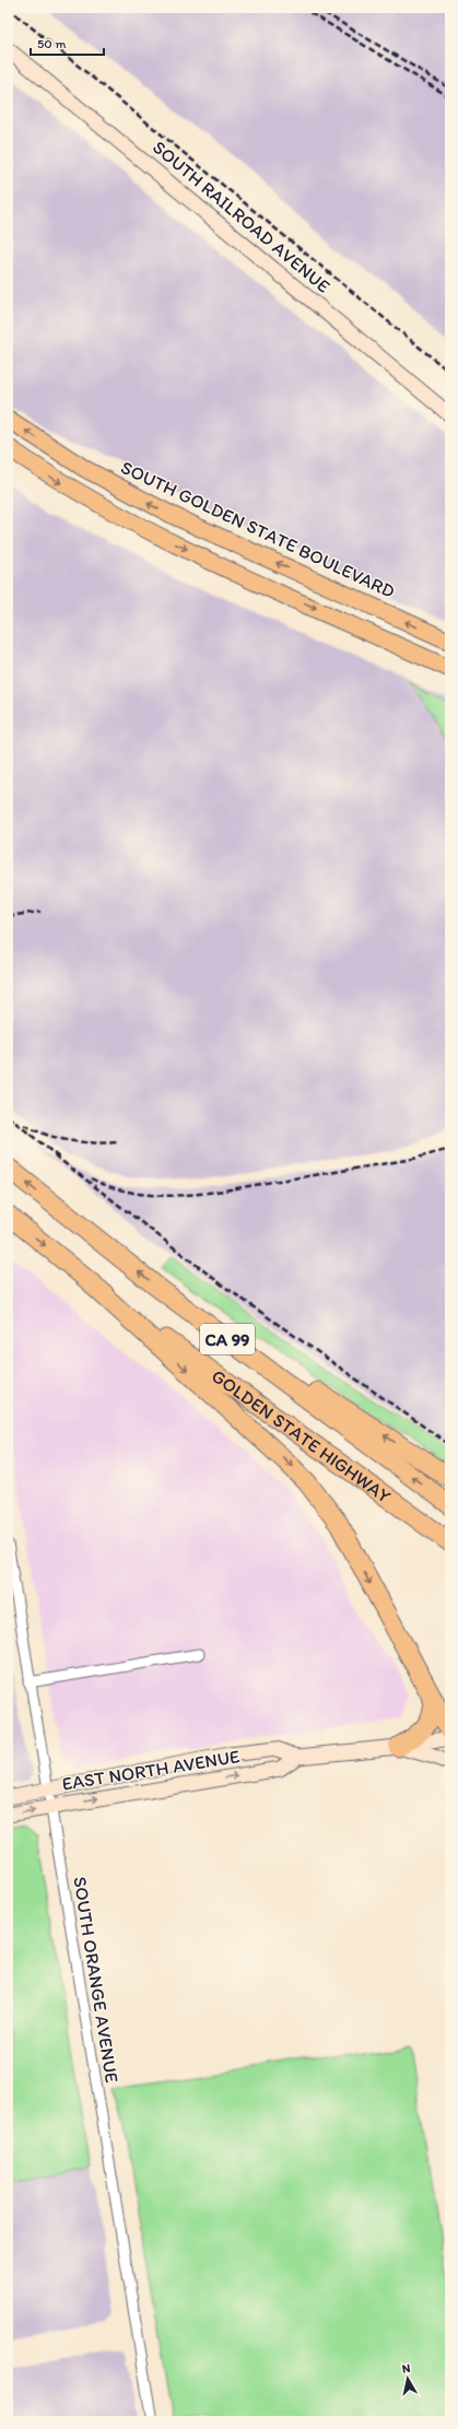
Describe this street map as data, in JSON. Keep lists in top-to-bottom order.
{
  "streets": {
    "highway": ["CA 99", "GOLDEN STATE HIGHWAY"],
    "main road": ["SOUTH GOLDEN STATE BOULEVARD"],
    "street": ["SOUTH RAILROAD AVENUE", "EAST NORTH AVENUE", "SOUTH ORANGE AVENUE"]
  },
  "crossings": [
    ["EAST NORTH AVENUE", "SOUTH ORANGE AVENUE"]
  ],
  "scale_bar": "50 m",
  "north": "top"
}
